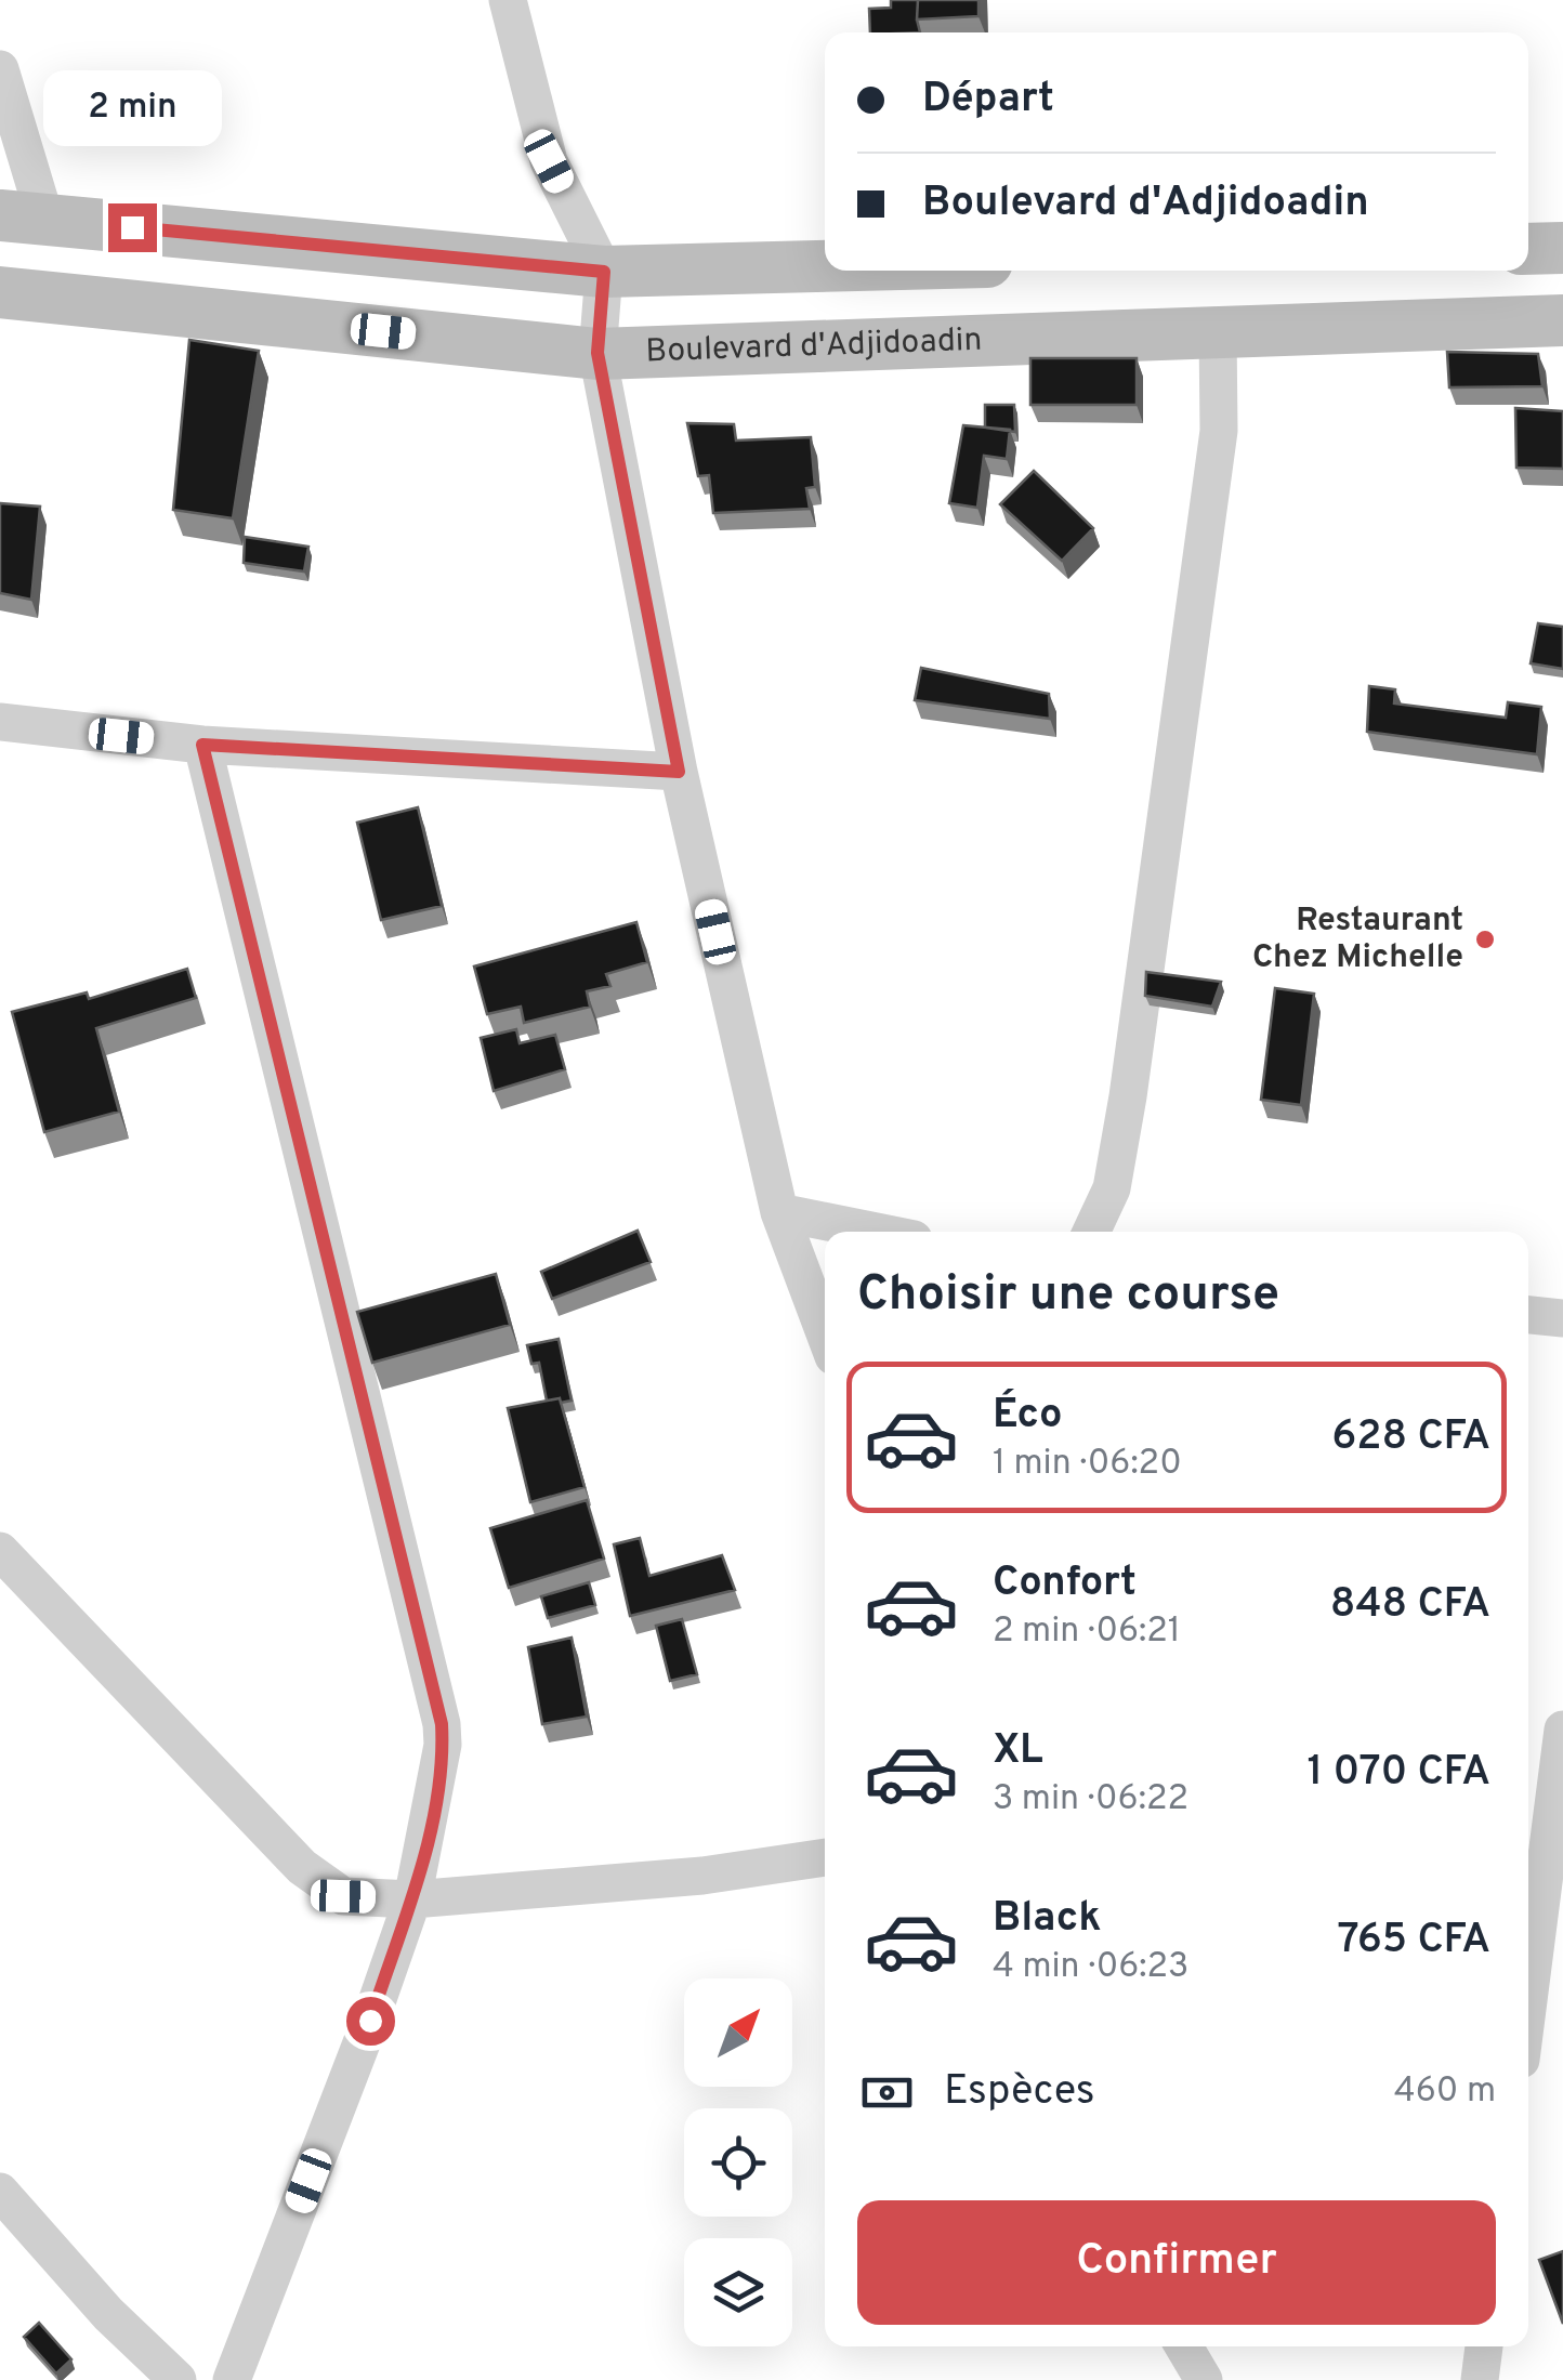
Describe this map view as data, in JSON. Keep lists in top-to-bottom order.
{
  "streets": {
    "main road": ["Boulevard d'Adjidoadin"]
  },
  "places": ["Restaurant Chez Michelle"],
  "north": "top right",
  "page": {
    "banner": ["Départ", "Boulevard d'Adjidoadin"],
    "bubble": "2 min",
    "heading": "Choisir une course",
    "list": [
      {
        "name": "Éco",
        "note": "1 min · 06:20",
        "value": "628 CFA"
      },
      {
        "name": "Confort",
        "note": "2 min · 06:21",
        "value": "848 CFA"
      },
      {
        "name": "XL",
        "note": "3 min · 06:22",
        "value": "1 070 CFA"
      },
      {
        "name": "Black",
        "note": "4 min · 06:23",
        "value": "765 CFA"
      }
    ],
    "pay": ["Espèces", "460 m"],
    "buttons": "Confirmer"
  }
}
